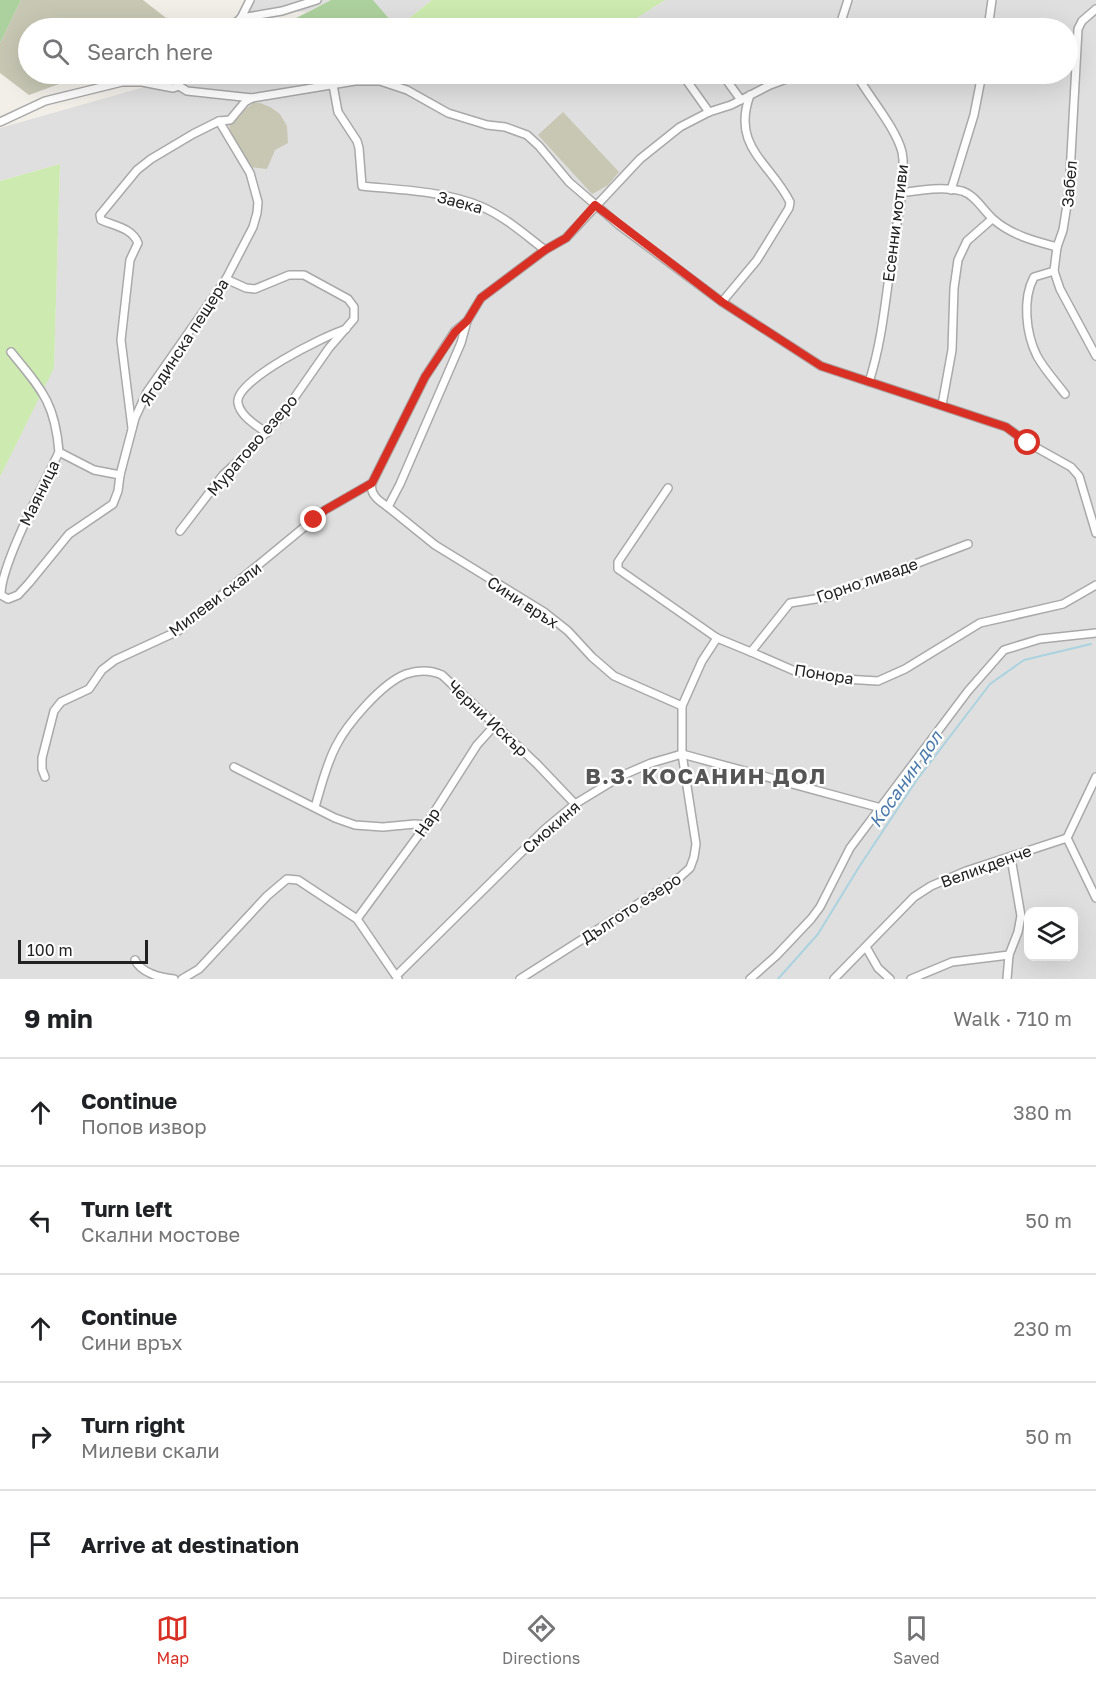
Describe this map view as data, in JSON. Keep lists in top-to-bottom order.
{
  "streets": {
    "street": [
      "Забел",
      "Заека",
      "Есенни мотиви",
      "Ягодинска пещера",
      "Муратово езеро",
      "Маяница",
      "Горно ливаде",
      "Милеви скали",
      "Сини връх",
      "Понора",
      "Черни Искър",
      "Нар",
      "Смокиня",
      "Великденче",
      "Дългото езеро"
    ]
  },
  "crossings": [
    ["Ягодинска пещера", "Маяница"],
    ["Горно ливаде", "Понора"],
    ["Милеви скали", "Сини връх"],
    ["Сини връх", "Дългото езеро"],
    ["Понора", "Дългото езеро"],
    ["Черни Искър", "Нар"],
    ["Черни Искър", "Смокиня"],
    ["Смокиня", "Дългото езеро"]
  ],
  "districts": ["В.З. КОСАНИН ДОЛ"],
  "water": ["Косанин дол"],
  "scale_bar": "100 m",
  "page": {
    "search": "Search here",
    "scale": "100 m",
    "heading": ["9 min", "Walk · 710 m"],
    "list": [
      ["Continue", "Попов извор", "380 m"],
      ["Turn left", "Скални мостове", "50 m"],
      ["Continue", "Сини връх", "230 m"],
      ["Turn right", "Милеви скали", "50 m"],
      "Arrive at destination"
    ],
    "nav": ["Map", "Directions", "Saved"]
  }
}
